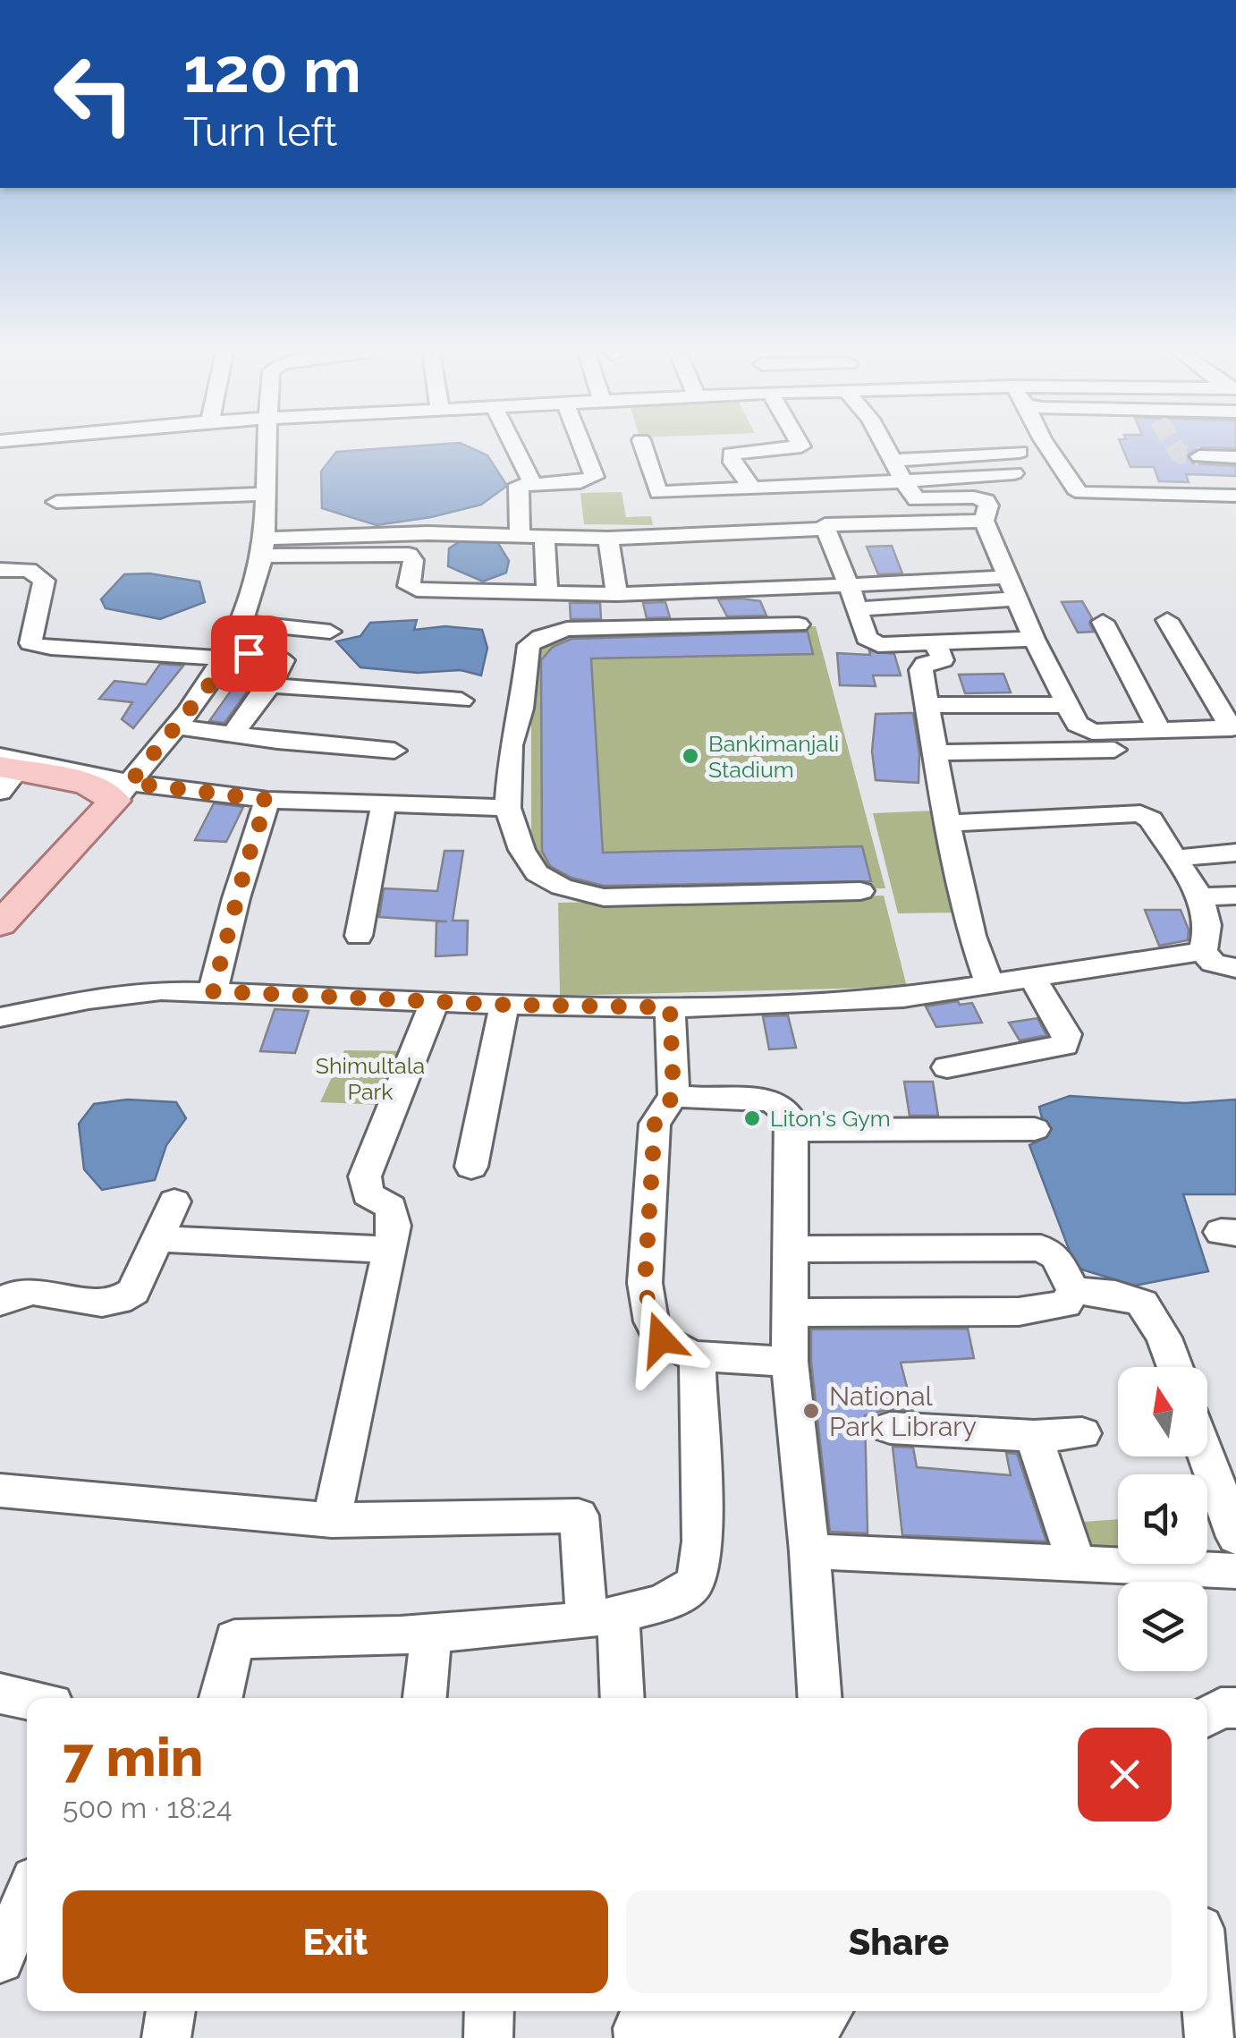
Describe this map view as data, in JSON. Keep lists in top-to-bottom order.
{
  "parks": ["Shimultala Park"],
  "places": ["Bankimanjali Stadium", "Liton's Gym", "National Park Library"],
  "north": "top",
  "page": {
    "turn": ["120 m", "Turn left"],
    "heading": ["7 min", "500 m · 18:24"],
    "buttons": ["Exit", "Share"]
  }
}
